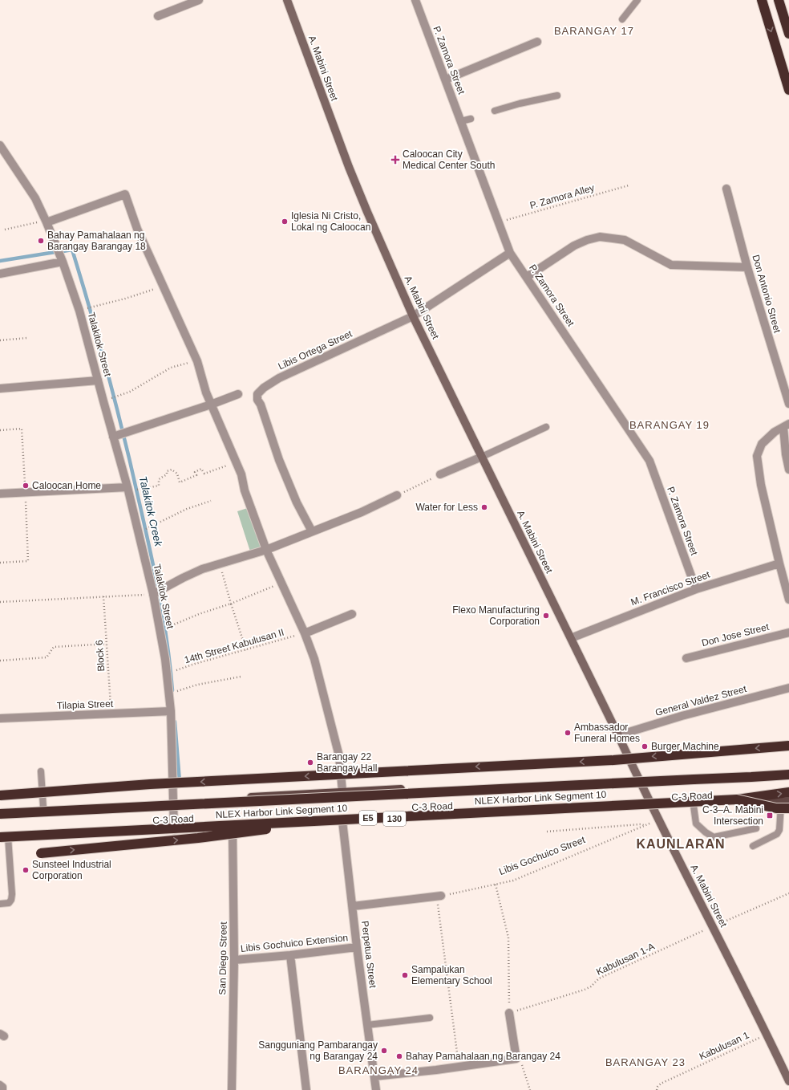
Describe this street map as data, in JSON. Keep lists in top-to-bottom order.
{
  "streets": {
    "highway": ["NLEX Harbor Link Segment 10", "E5"],
    "main road": ["A. Mabini Street", "C-3 Road", "130"],
    "street": [
      "P. Zamora Street",
      "Don Antonio Street",
      "Talakitok Street",
      "Libis Ortega Street",
      "M. Francisco Street",
      "Don Jose Street",
      "General Valdez Street",
      "Tilapia Street",
      "Libis Gochuico Extension",
      "Perpetua Street",
      "San Diego Street"
    ],
    "path": [
      "P. Zamora Alley",
      "14th Street Kabulusan II",
      "Block 6",
      "Libis Gochuico Street",
      "Kabulusan 1-A",
      "Kabulusan 1"
    ]
  },
  "crossings": [
    ["P. Zamora Street", "P. Zamora Alley"],
    ["P. Zamora Street", "Libis Ortega Street"],
    ["P. Zamora Street", "M. Francisco Street"],
    ["A. Mabini Street", "Libis Ortega Street"],
    ["A. Mabini Street", "M. Francisco Street"],
    ["A. Mabini Street", "General Valdez Street"],
    ["A. Mabini Street", "C-3 Road"],
    ["A. Mabini Street", "Libis Gochuico Street"],
    ["A. Mabini Street", "Kabulusan 1-A"],
    ["A. Mabini Street", "Kabulusan 1"],
    ["Talakitok Street", "14th Street Kabulusan II"],
    ["Talakitok Street", "Tilapia Street"],
    ["Talakitok Street", "C-3 Road"],
    ["Block 6", "Tilapia Street"],
    ["C-3 Road", "NLEX Harbor Link Segment 10"],
    ["C-3 Road", "Perpetua Street"],
    ["C-3 Road", "San Diego Street"],
    ["Libis Gochuico Extension", "Perpetua Street"],
    ["Libis Gochuico Extension", "San Diego Street"]
  ],
  "districts": [
    "BARANGAY 17",
    "BARANGAY 19",
    "KAUNLARAN",
    "BARANGAY 23",
    "BARANGAY 24"
  ],
  "water": ["Talakitok Creek"],
  "places": {
    "health": ["Caloocan City Medical Center South"],
    "other": [
      "Iglesia Ni Cristo, Lokal ng Caloocan",
      "Bahay Pamahalaan ng Barangay Barangay 18",
      "Caloocan Home",
      "Water for Less",
      "Flexo Manufacturing Corporation",
      "Ambassador Funeral Homes",
      "Burger Machine",
      "Barangay 22 Barangay Hall",
      "Sunsteel Industrial Corporation",
      "Sampalukan Elementary School",
      "Sangguniang Pambarangay ng Barangay 24",
      "Bahay Pamahalaan ng Barangay 24"
    ],
    "transit": ["C-3–A. Mabini Intersection"]
  }
}
